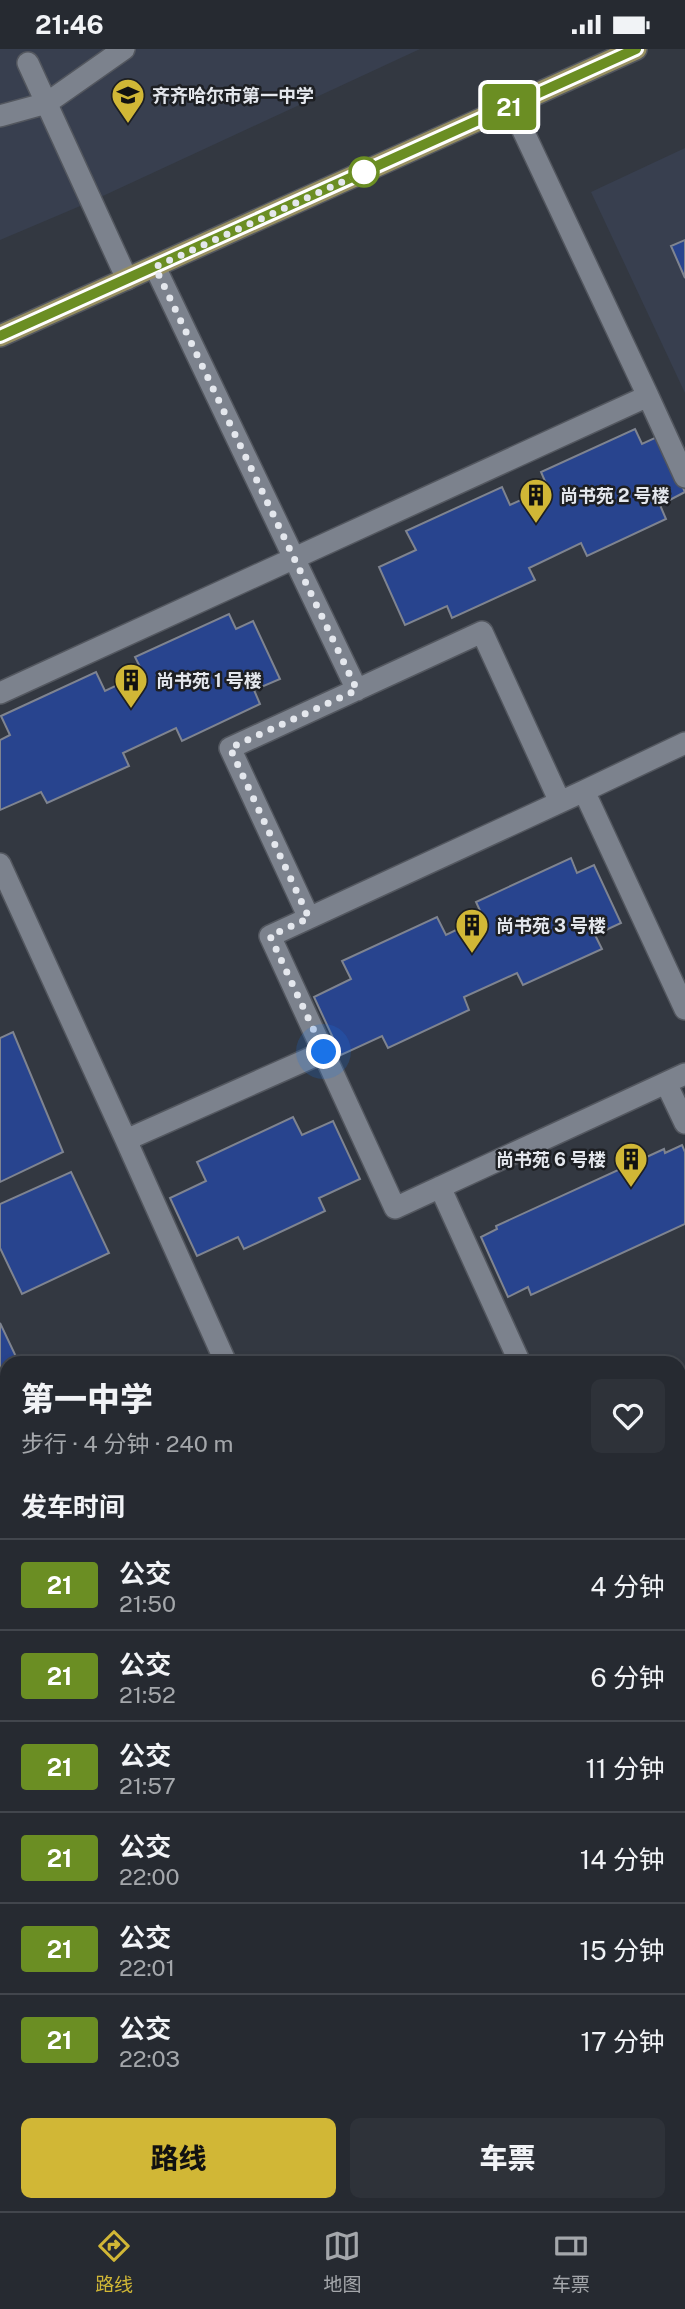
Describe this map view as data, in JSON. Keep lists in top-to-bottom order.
{
  "places": {
    "school or university": ["齐齐哈尔市第一中学"],
    "building": [
      "尚书苑 2 号楼",
      "尚书苑 1 号楼",
      "尚书苑 3 号楼",
      "尚书苑 6 号楼"
    ]
  },
  "lines": ["bus line 21"],
  "page": {
    "status": "21:46",
    "on_map": "21",
    "heading": [
      ["第一中学", "步行 · 4 分钟 · 240 m"],
      "发车时间"
    ],
    "list": [
      {
        "mark": "21",
        "name": "公交",
        "note": "21:50",
        "value": "4 分钟"
      },
      {
        "mark": "21",
        "name": "公交",
        "note": "21:52",
        "value": "6 分钟"
      },
      {
        "mark": "21",
        "name": "公交",
        "note": "21:57",
        "value": "11 分钟"
      },
      {
        "mark": "21",
        "name": "公交",
        "note": "22:00",
        "value": "14 分钟"
      },
      {
        "mark": "21",
        "name": "公交",
        "note": "22:01",
        "value": "15 分钟"
      },
      {
        "mark": "21",
        "name": "公交",
        "note": "22:03",
        "value": "17 分钟"
      }
    ],
    "buttons": ["路线", "车票"],
    "tabs": ["路线", "地图", "车票"]
  }
}
